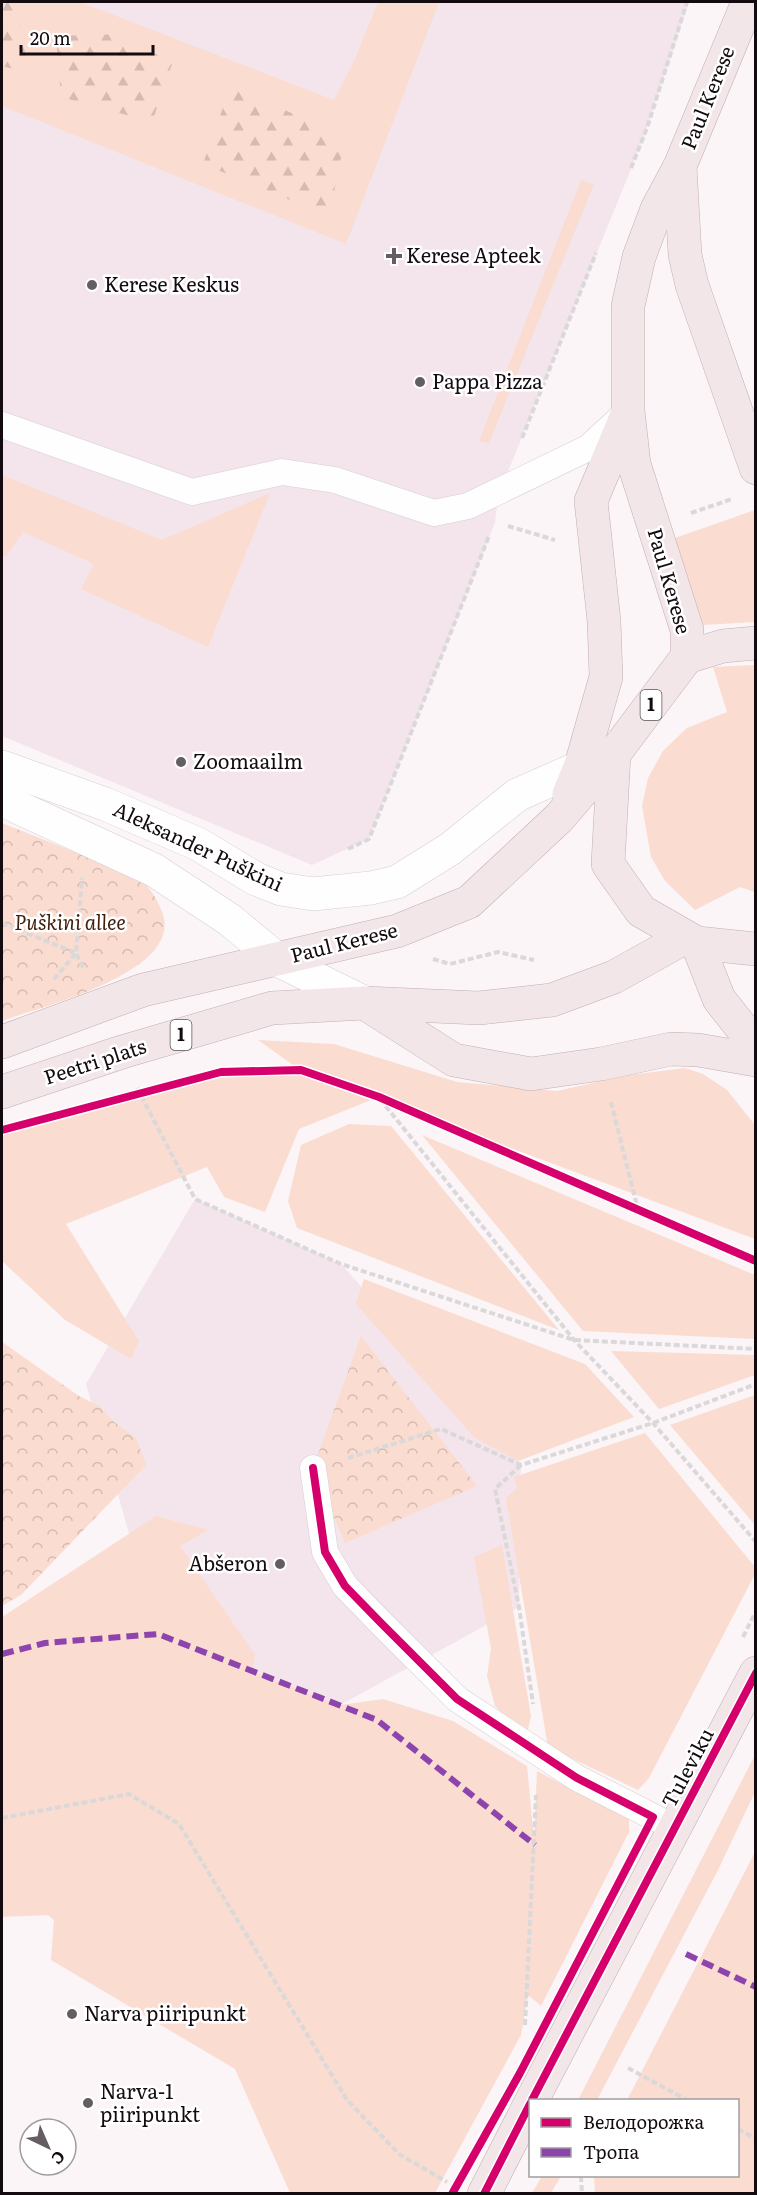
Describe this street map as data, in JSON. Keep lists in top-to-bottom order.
{
  "streets": {
    "highway": [
      "Paul Kerese",
      "1",
      "Aleksander Puškini",
      "Peetri plats",
      "Tuleviku"
    ]
  },
  "crossings": [
    ["Paul Kerese", "1"],
    ["Paul Kerese", "Aleksander Puškini"],
    ["1", "Aleksander Puškini"],
    ["Aleksander Puškini", "Peetri plats"]
  ],
  "parks": ["Puškini allee"],
  "places": {
    "health": ["Kerese Apteek"],
    "other": [
      "Kerese Keskus",
      "Pappa Pizza",
      "Zoomaailm",
      "Abšeron",
      "Narva piiripunkt",
      "Narva-1 piiripunkt"
    ]
  },
  "legend": ["Велодорожка", "Тропа"],
  "scale_bar": "20 m",
  "north": "bottom right"
}
